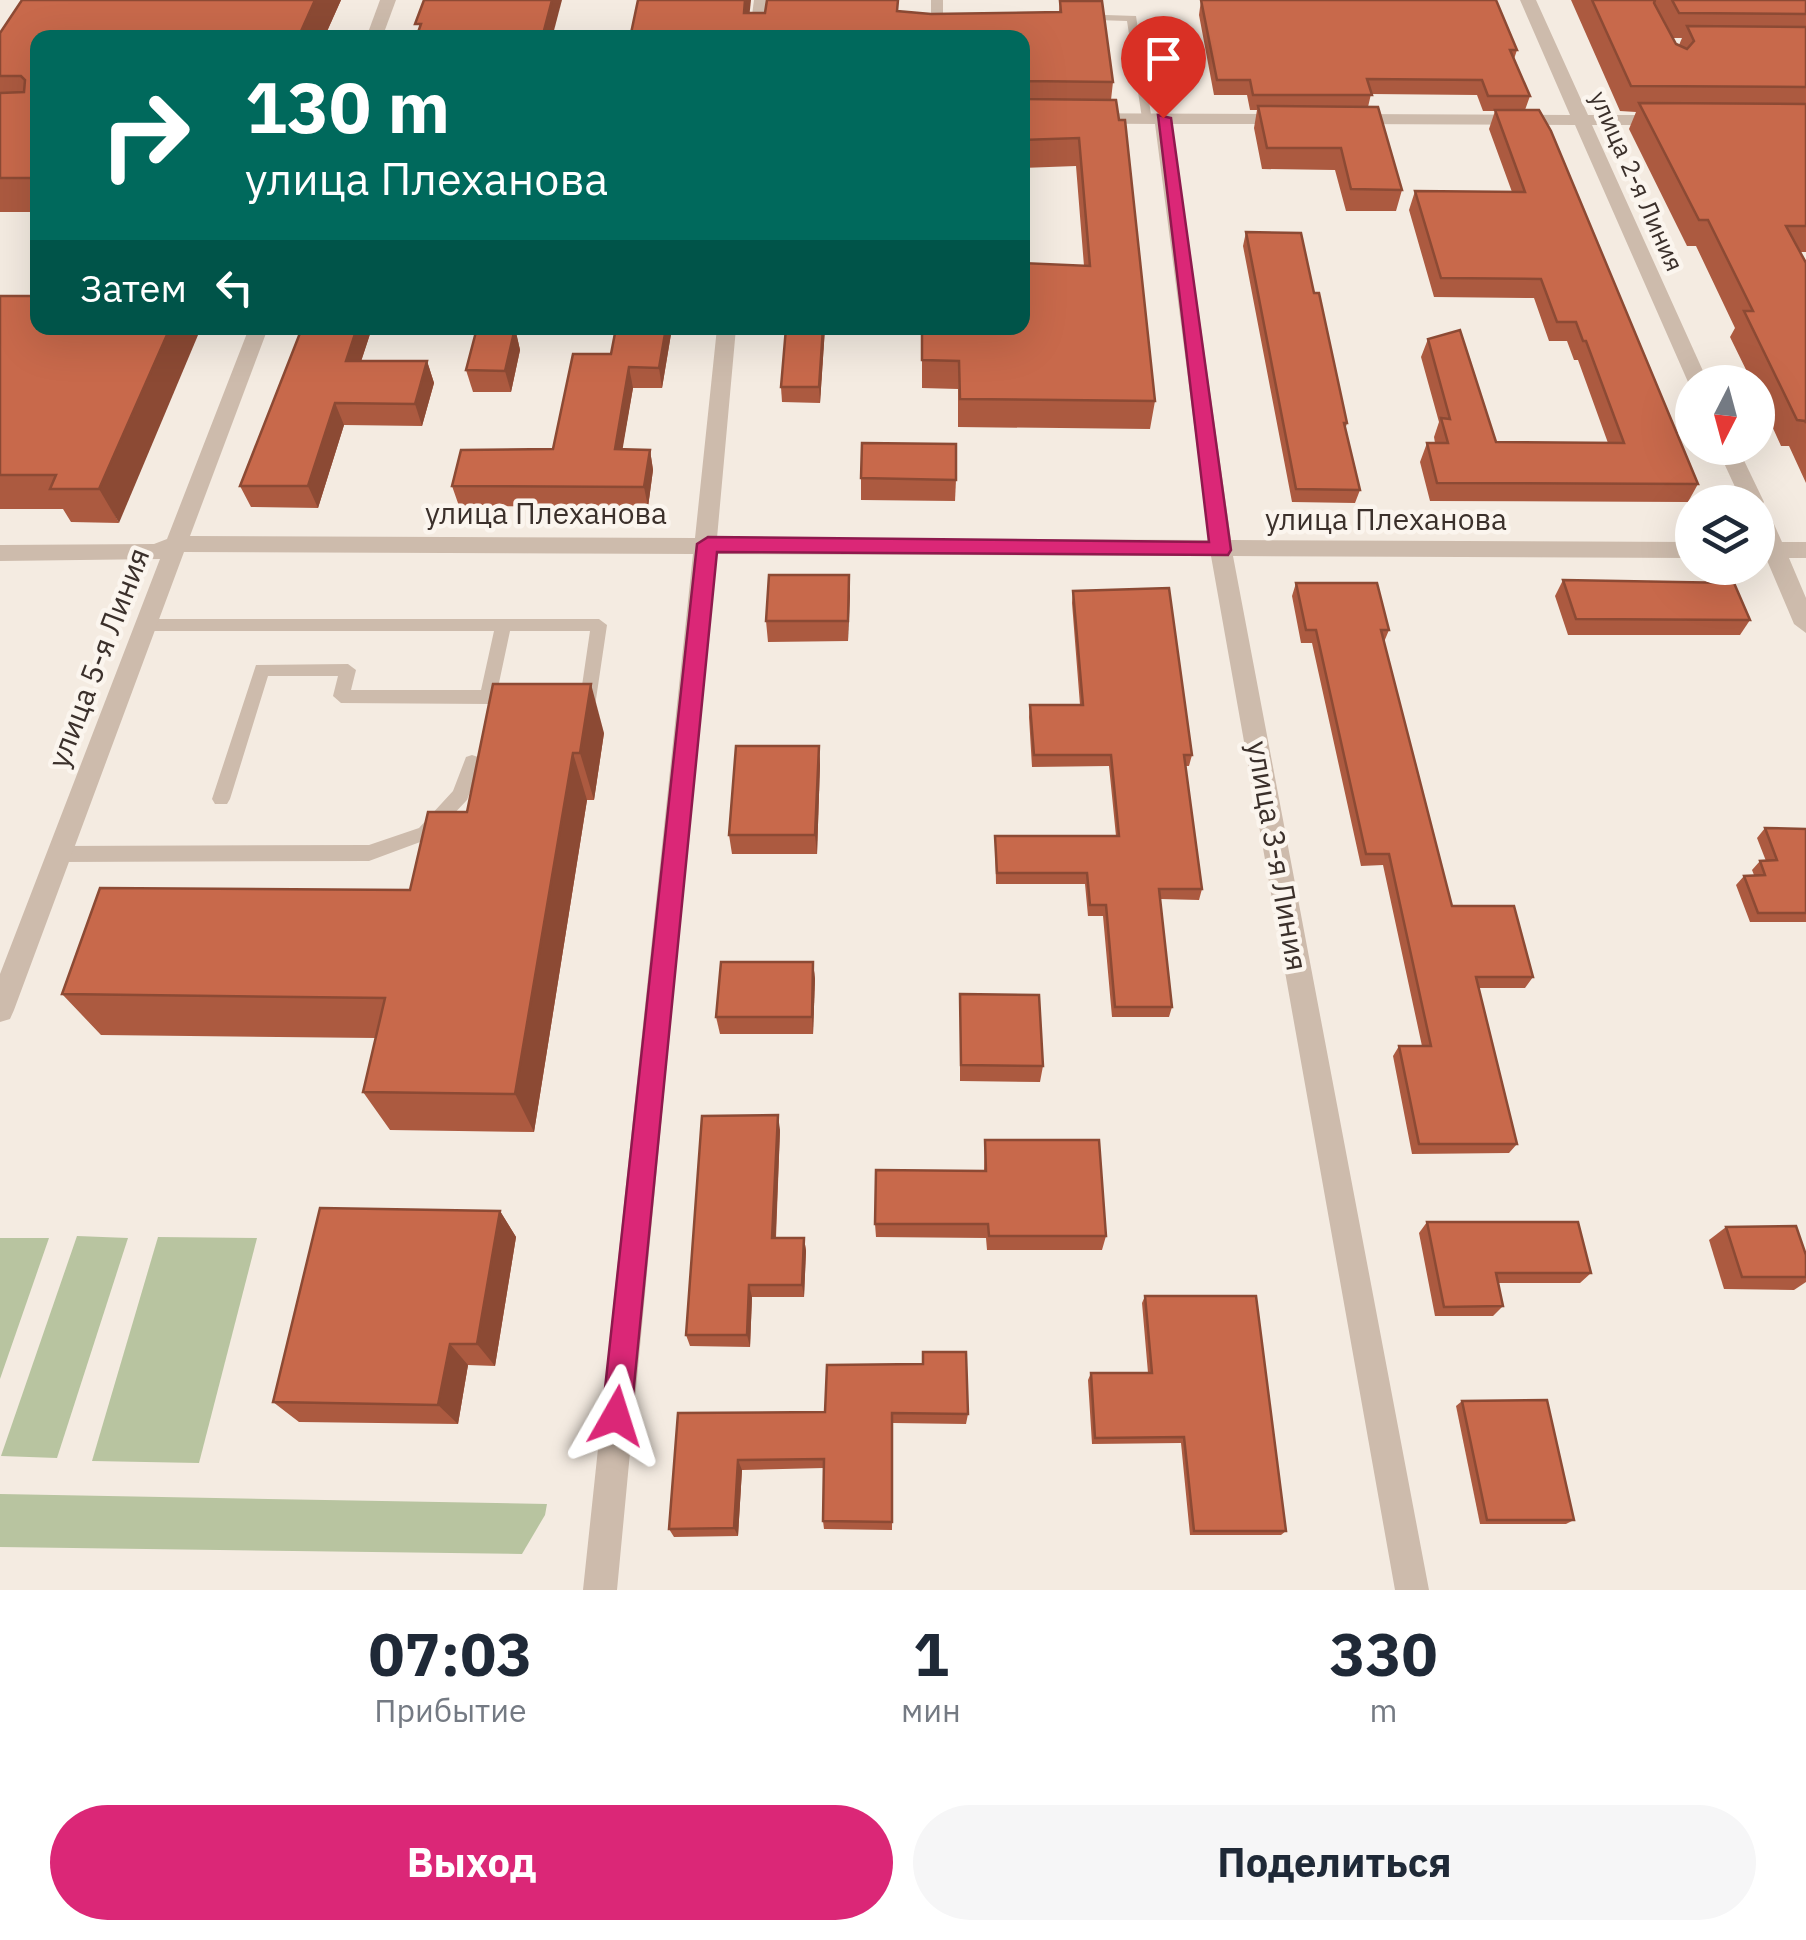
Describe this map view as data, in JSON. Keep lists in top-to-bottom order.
{
  "streets": {
    "street": [
      "улица 2-я Линия",
      "улица Плеханова",
      "улица 5-я Линия",
      "улица 3-я Линия"
    ]
  },
  "crossings": [
    ["улица Плеханова", "улица 5-я Линия"],
    ["улица Плеханова", "улица 3-я Линия"]
  ],
  "north": "bottom",
  "page": {
    "turn": ["130 m", "улица Плеханова"],
    "then": "Затем",
    "eta": [
      "07:03",
      "Прибытие",
      "1",
      "мин",
      "330",
      "m"
    ],
    "buttons": ["Выход", "Поделиться"]
  }
}
